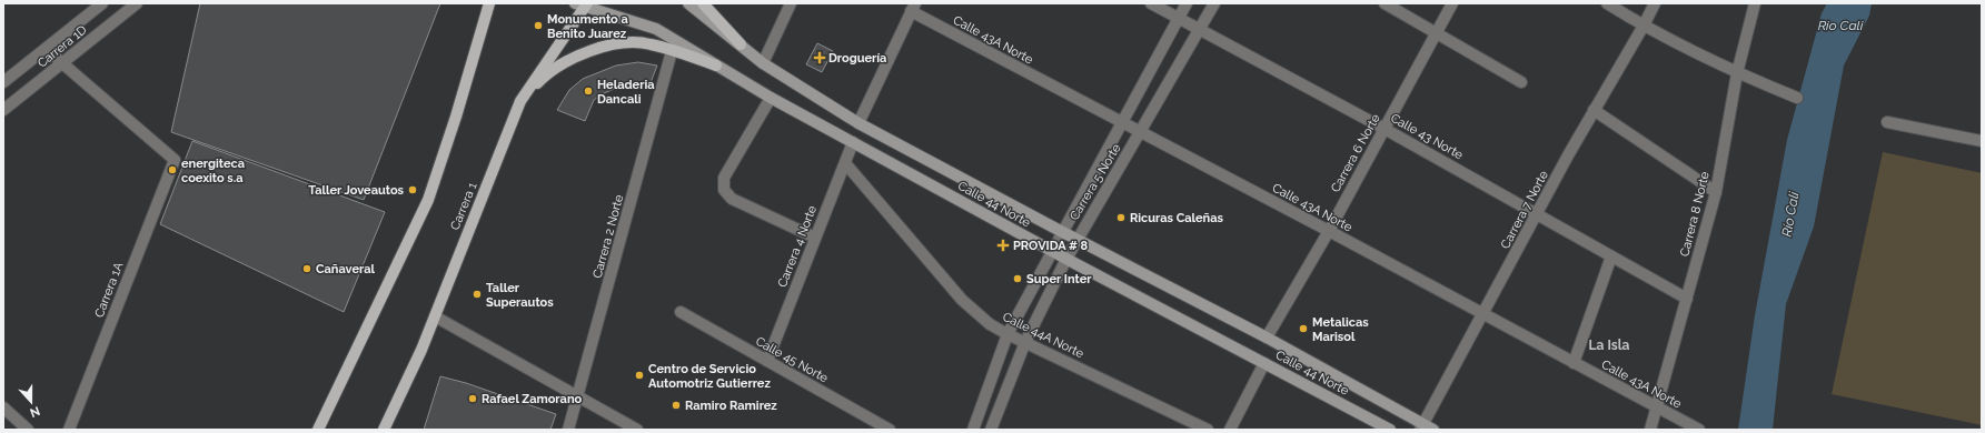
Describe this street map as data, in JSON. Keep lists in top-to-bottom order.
{
  "streets": {
    "main road": ["Calle 44 Norte", "Carrera 1"],
    "street": [
      "Calle 43A Norte",
      "Carrera 1D",
      "Calle 43 Norte",
      "Carrera 6 Norte",
      "Carrera 5 Norte",
      "Carrera 7 Norte",
      "Carrera 8 Norte",
      "Carrera 2 Norte",
      "Carrera 4 Norte",
      "Carrera 1A",
      "Calle 44A Norte",
      "Calle 45 Norte"
    ]
  },
  "crossings": [
    ["Calle 43A Norte", "Carrera 6 Norte"],
    ["Calle 43A Norte", "Carrera 5 Norte"],
    ["Calle 43A Norte", "Carrera 7 Norte"],
    ["Calle 43A Norte", "Carrera 8 Norte"],
    ["Carrera 1D", "Carrera 1A"],
    ["Calle 43 Norte", "Carrera 6 Norte"],
    ["Calle 43 Norte", "Carrera 5 Norte"],
    ["Calle 43 Norte", "Carrera 7 Norte"],
    ["Calle 43 Norte", "Carrera 8 Norte"],
    ["Carrera 6 Norte", "Calle 44 Norte"],
    ["Carrera 5 Norte", "Calle 44 Norte"],
    ["Carrera 5 Norte", "Calle 44A Norte"],
    ["Calle 44 Norte", "Carrera 1"],
    ["Calle 44 Norte", "Carrera 7 Norte"],
    ["Calle 44 Norte", "Carrera 4 Norte"],
    ["Carrera 4 Norte", "Calle 44A Norte"],
    ["Carrera 4 Norte", "Calle 45 Norte"]
  ],
  "districts": ["La Isla"],
  "water": ["Rio Cali", "Río Cali"],
  "places": {
    "other": [
      "Monumento a Benito Juarez",
      "Heladeria Dancali",
      "energiteca coexito s.a",
      "Taller Joveautos",
      "Ricuras Caleñas",
      "Cañaveral",
      "Super Inter",
      "Taller Superautos",
      "Metalicas Marisol",
      "Centro de Servicio Automotriz Gutierrez",
      "Rafael Zamorano",
      "Ramiro Ramirez"
    ],
    "health": ["Droguería", "PROVIDA # 8"]
  },
  "north": "bottom"
}
